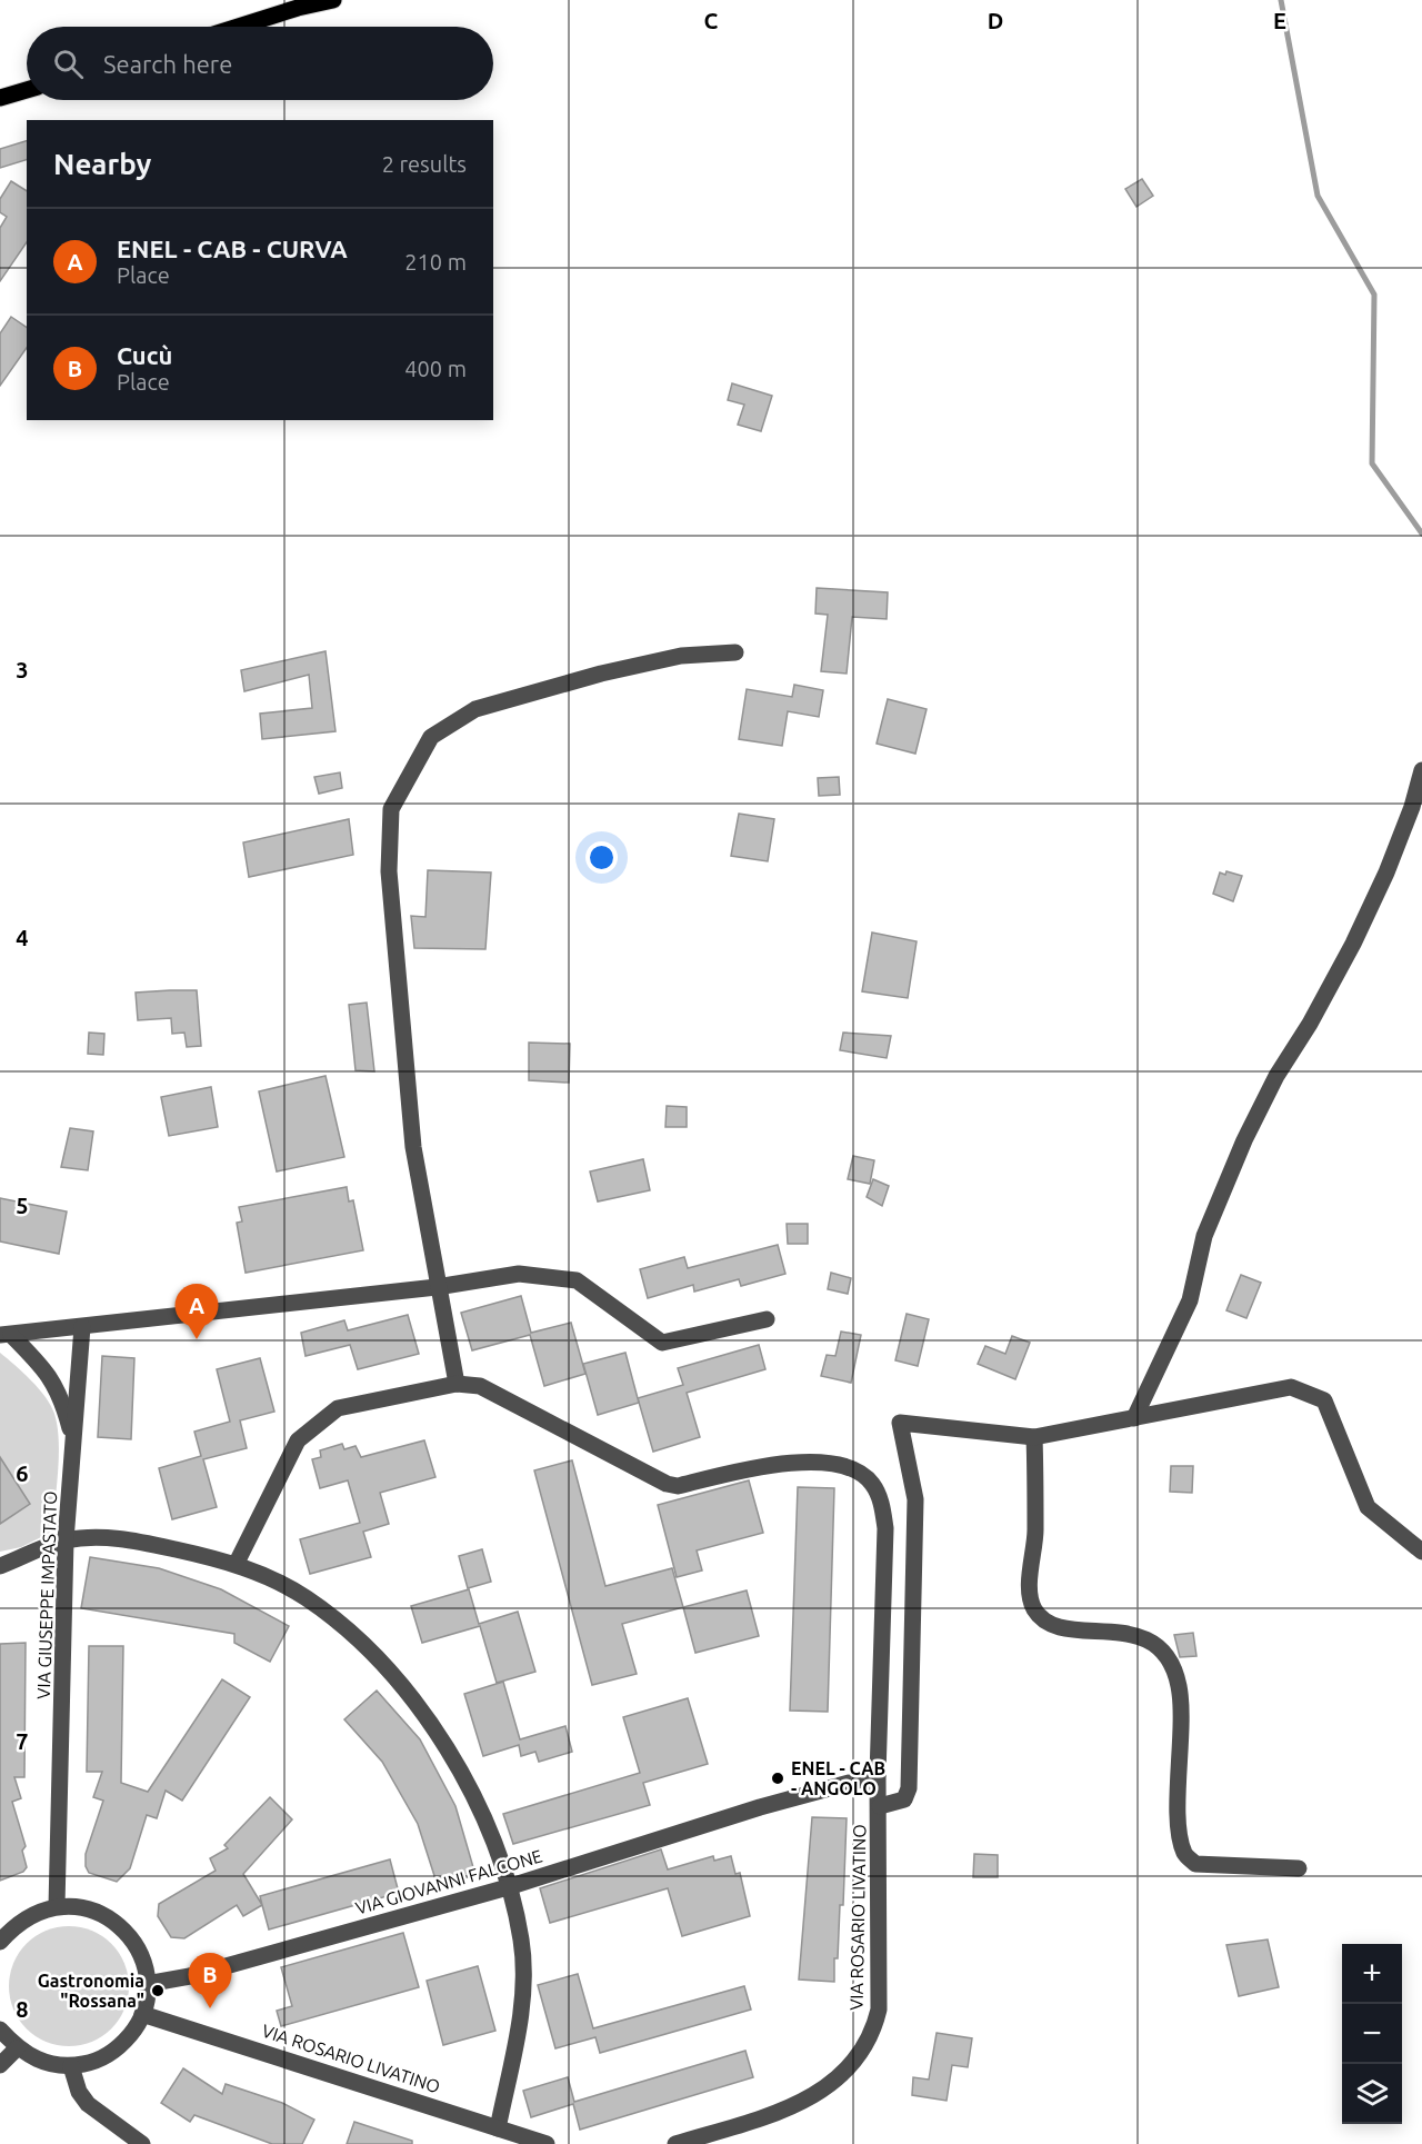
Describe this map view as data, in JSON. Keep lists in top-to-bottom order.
{
  "streets": {
    "street": ["VIA GIUSEPPE IMPASTATO", "VIA GIOVANNI FALCONE", "VIA ROSARIO LIVATINO"]
  },
  "crossings": [
    ["VIA GIOVANNI FALCONE", "VIA ROSARIO LIVATINO"]
  ],
  "places": ["ENEL - CAB - ANGOLO", "Gastronomia \"Rossana\""],
  "page": {
    "search": "Search here",
    "heading": ["Nearby", "2 results"],
    "list": [
      {
        "mark": "A",
        "name": "ENEL - CAB - CURVA",
        "note": "Place",
        "value": "210 m"
      },
      {
        "mark": "B",
        "name": "Cucù",
        "note": "Place",
        "value": "400 m"
      }
    ],
    "pins": ["A", "B"],
    "map_buttons": ["+", "−"]
  },
  "grid": {
    "columns": ["C", "D", "E"],
    "rows": [
      "3",
      "4",
      "5",
      "6",
      "7",
      "8"
    ]
  }
}
